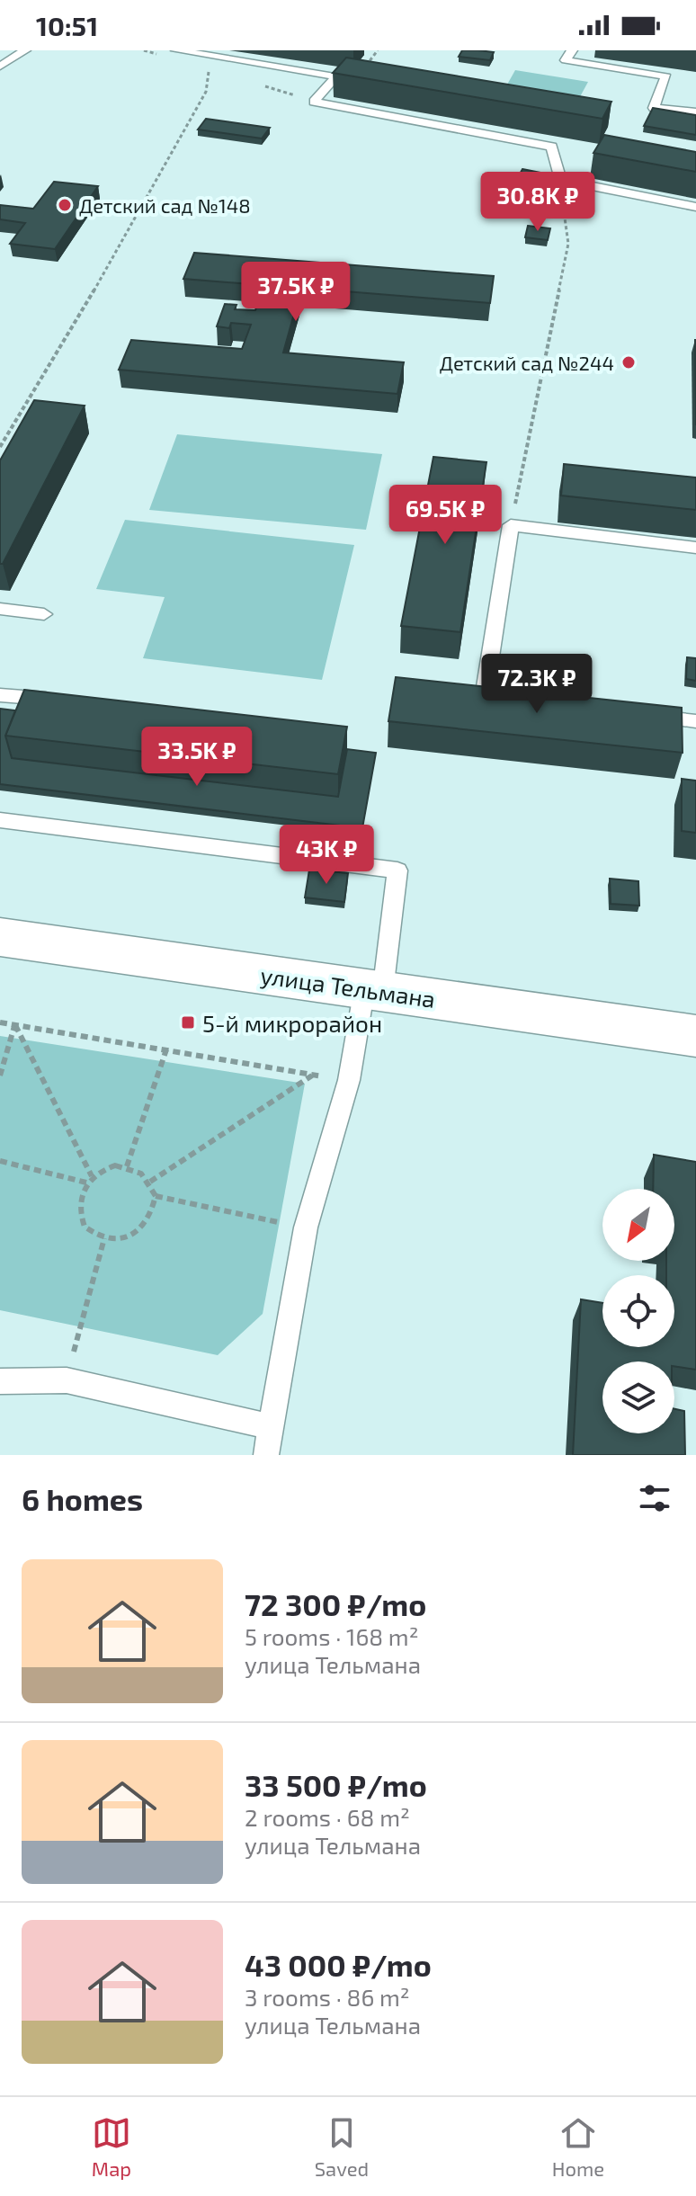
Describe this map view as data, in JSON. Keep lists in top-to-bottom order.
{
  "streets": {
    "main road": ["улица Тельмана"]
  },
  "places": {
    "other": ["Детский сад №148", "Детский сад №244"],
    "transit": ["5-й микрорайон"]
  },
  "north": "bottom left",
  "page": {
    "status": "10:51",
    "price": [
      "30.8K ₽",
      "37.5K ₽",
      "69.5K ₽",
      "72.3K ₽",
      "33.5K ₽",
      "43K ₽"
    ],
    "heading": "6 homes",
    "list": [
      {
        "name": "72 300 ₽/mo",
        "note": "5 rooms · 168 m² · улица Тельмана"
      },
      {
        "name": "33 500 ₽/mo",
        "note": "2 rooms · 68 m² · улица Тельмана"
      },
      {
        "name": "43 000 ₽/mo",
        "note": "3 rooms · 86 m² · улица Тельмана"
      }
    ],
    "tabs": ["Map", "Saved", "Home"]
  }
}
